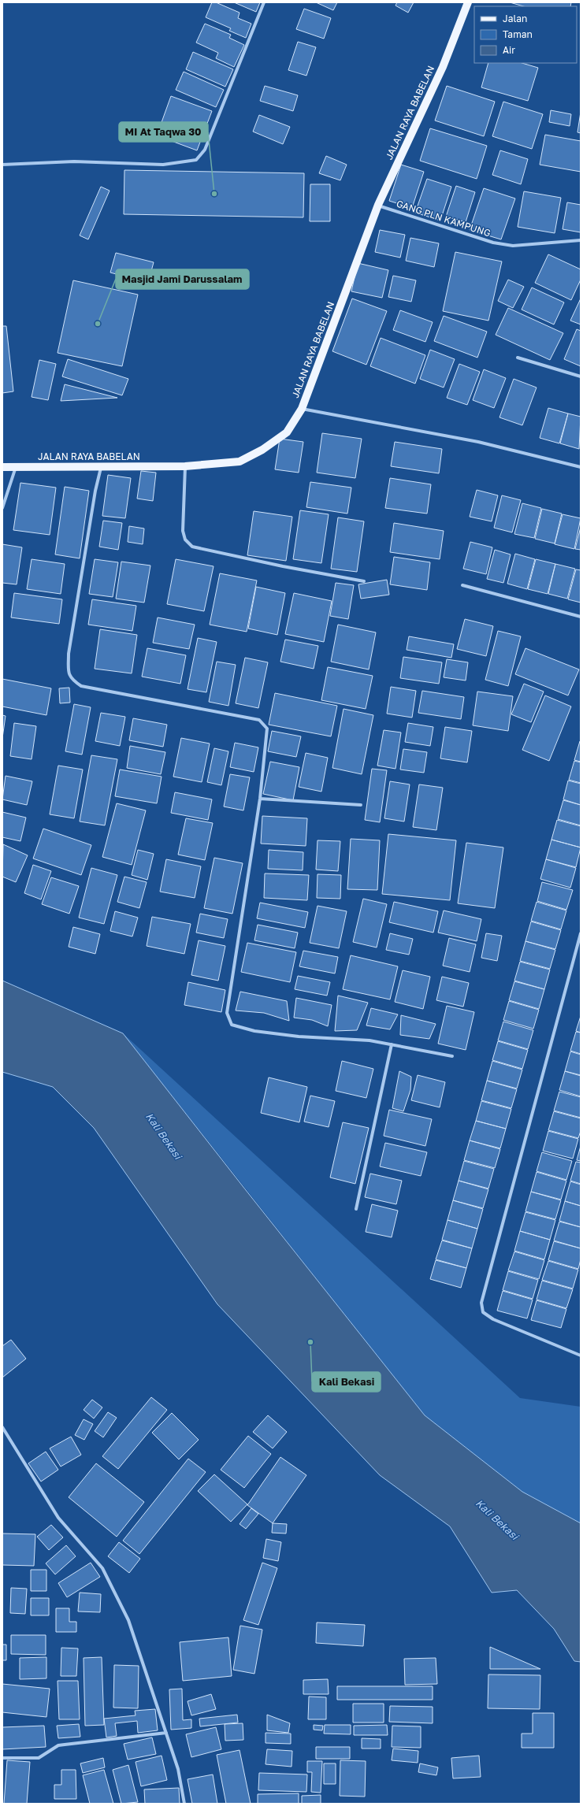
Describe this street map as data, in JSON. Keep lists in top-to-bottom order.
{
  "streets": {
    "main road": ["JALAN RAYA BABELAN"],
    "street": ["GANG PLN KAMPUNG"]
  },
  "crossings": [
    ["JALAN RAYA BABELAN", "GANG PLN KAMPUNG"]
  ],
  "water": ["Kali Bekasi"],
  "places": ["MI At Taqwa 30", "Masjid Jami Darussalam", "Kali Bekasi"],
  "legend": ["Jalan", "Taman", "Air"]
}
